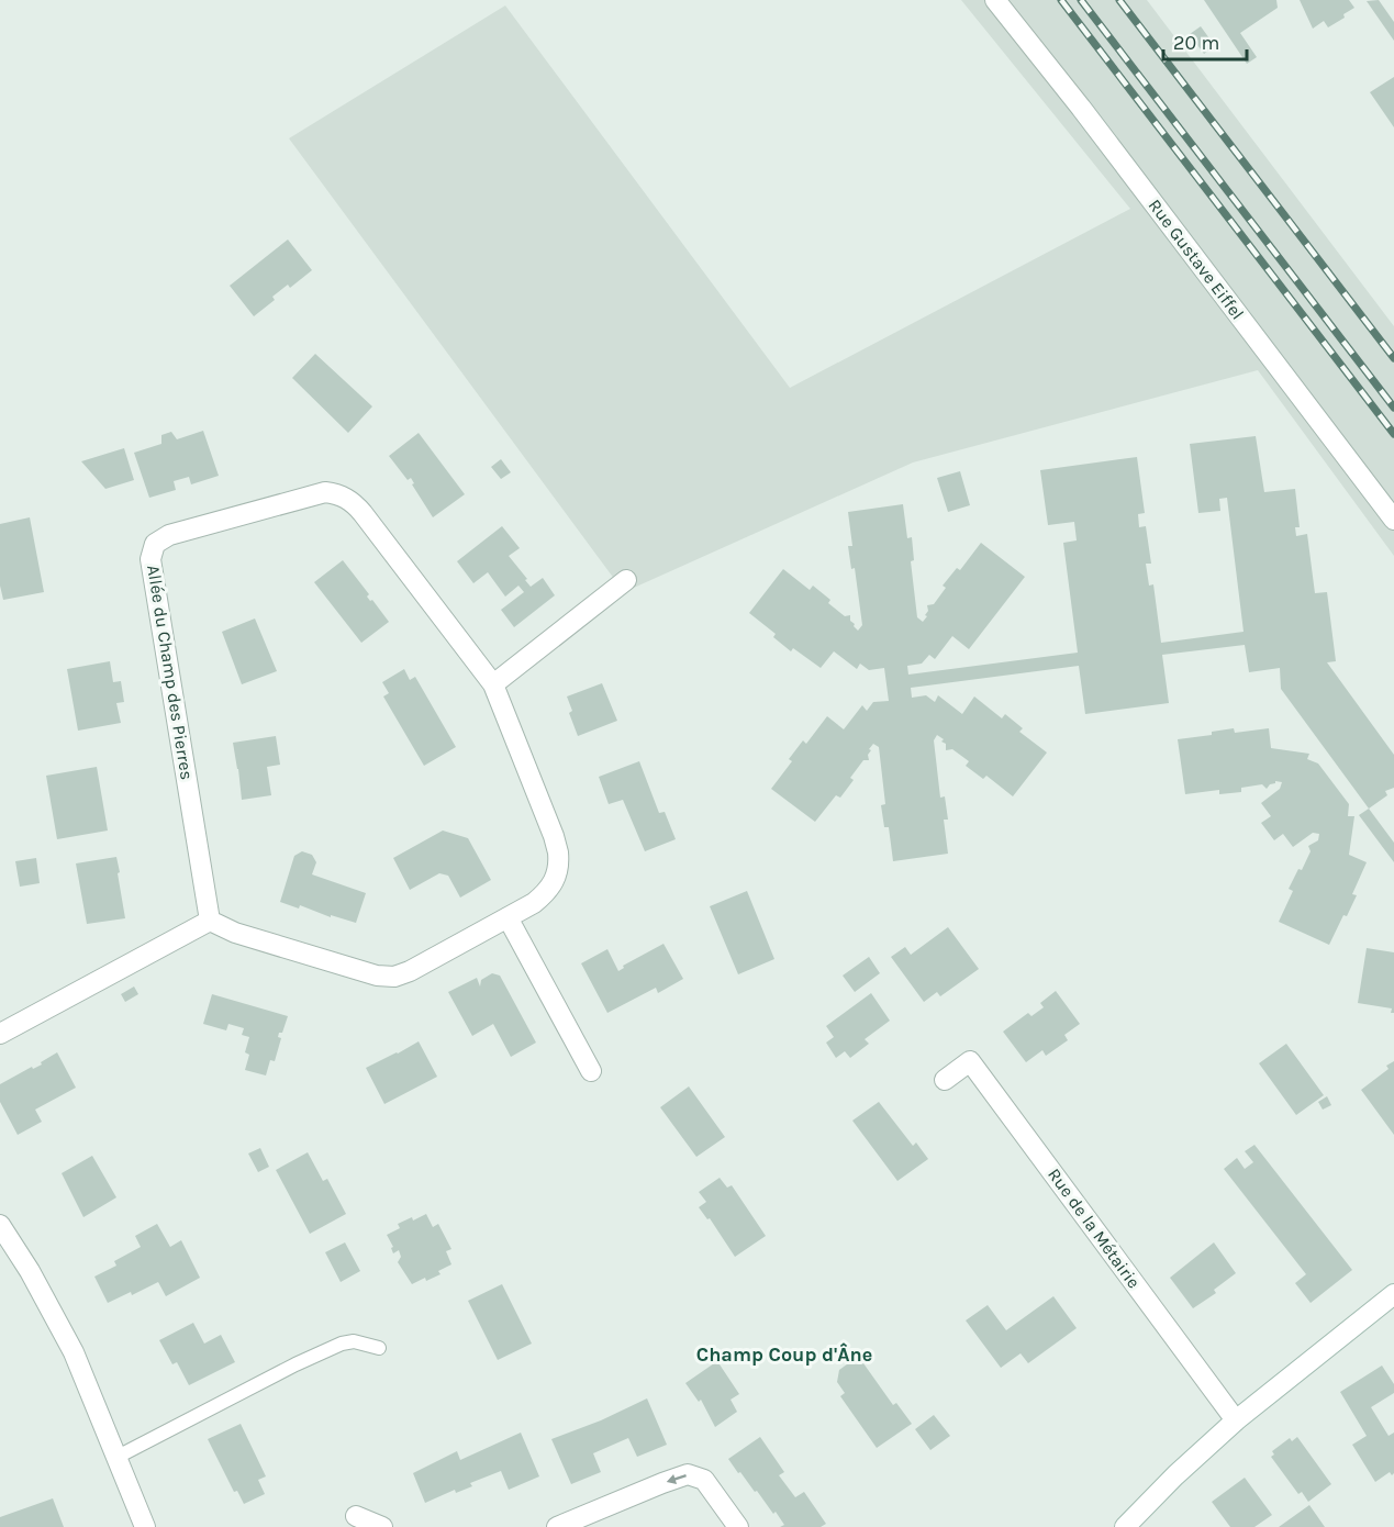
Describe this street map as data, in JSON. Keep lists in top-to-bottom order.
{
  "streets": {
    "street": ["Rue Gustave Eiffel", "Allée du Champ des Pierres", "Rue de la Métairie"]
  },
  "districts": ["Champ Coup d'Âne"],
  "scale_bar": "20 m"
}
